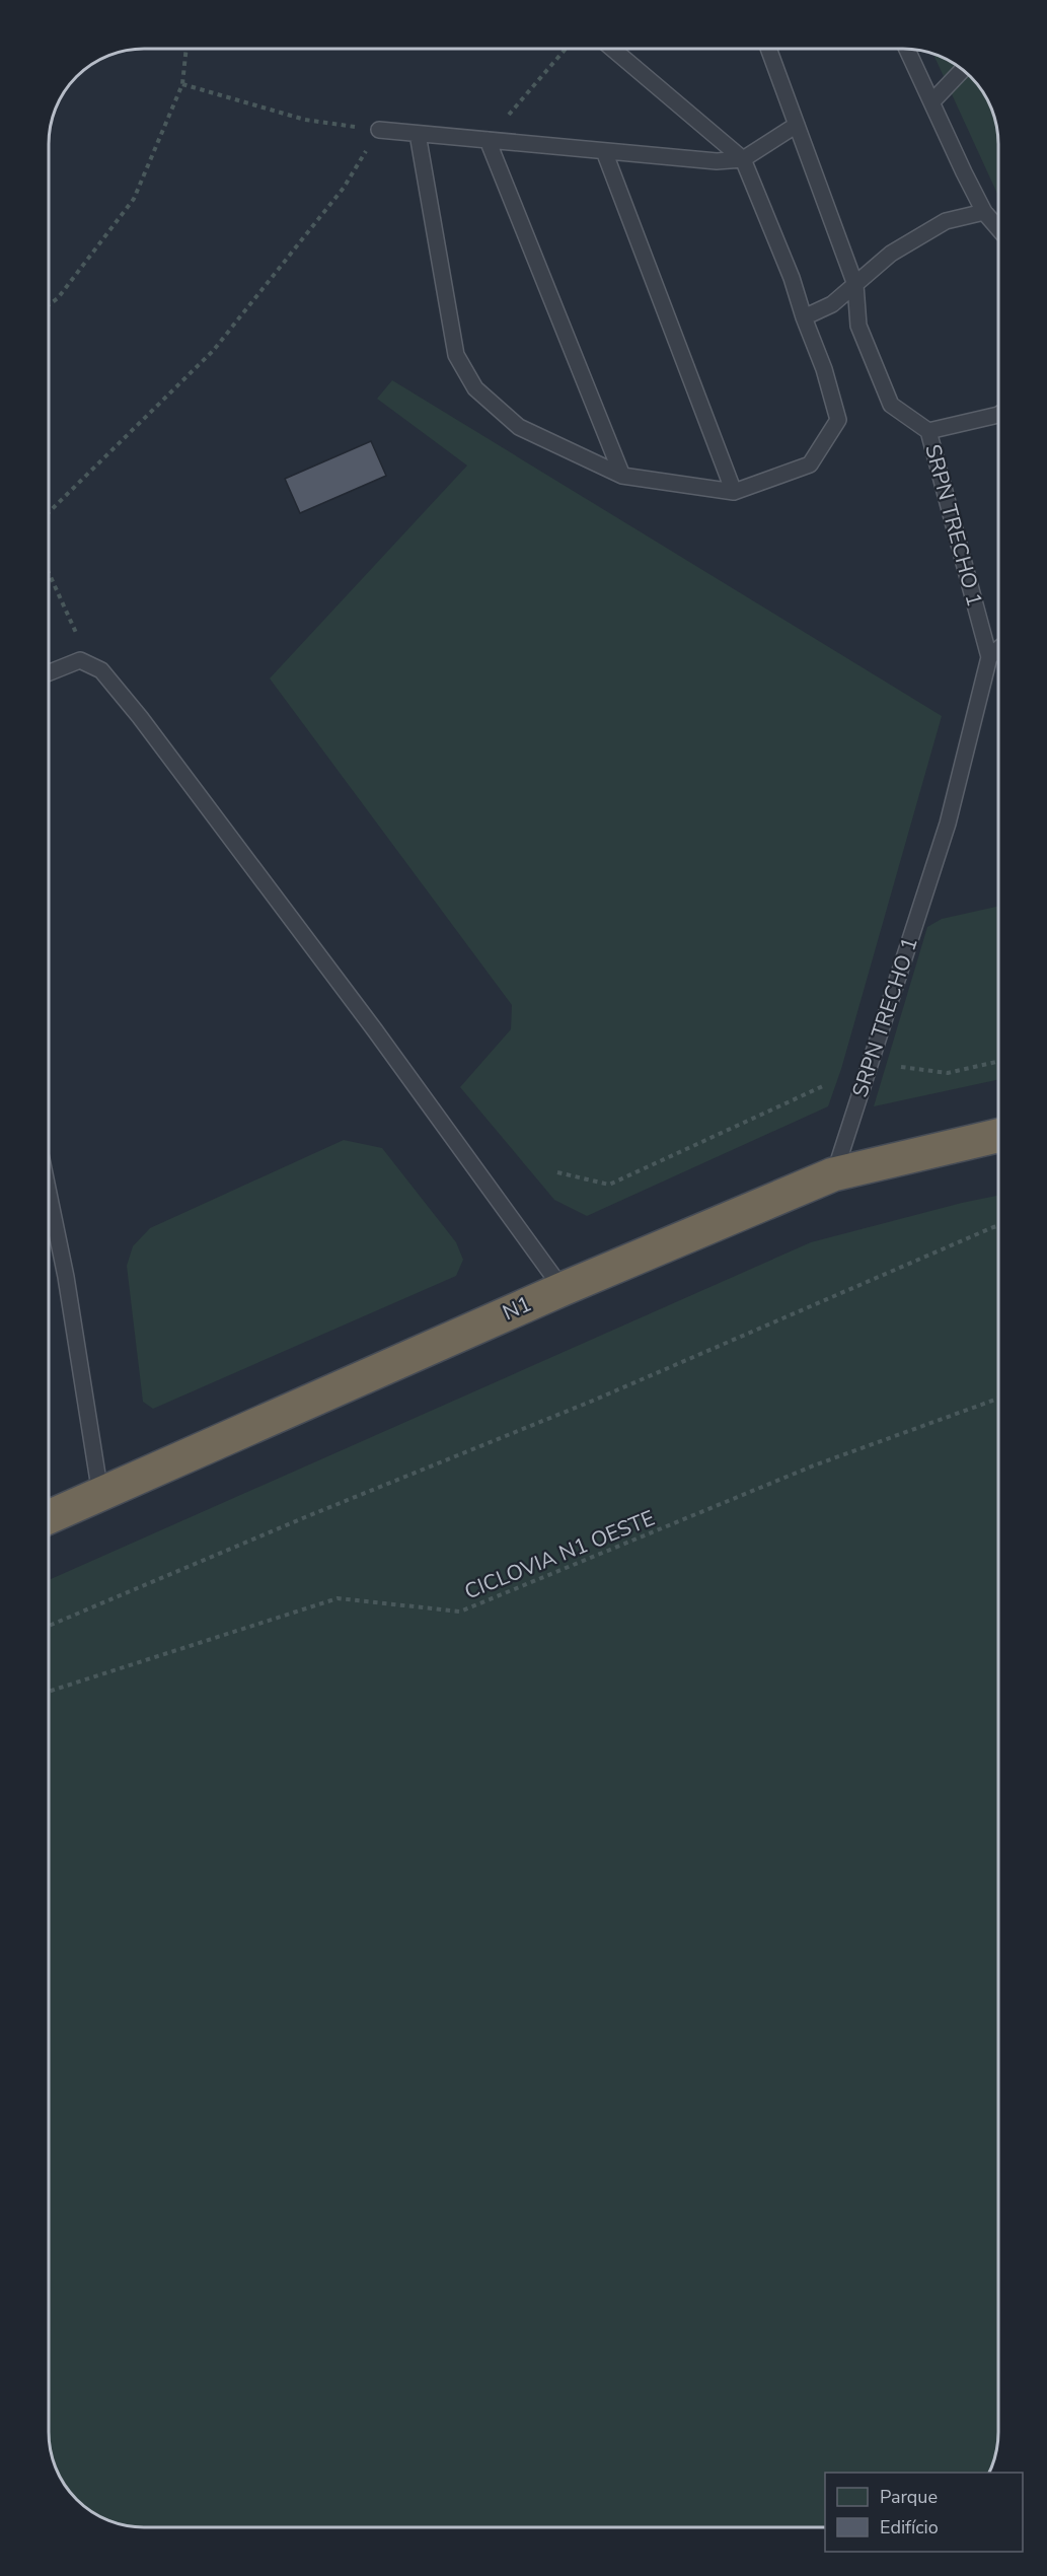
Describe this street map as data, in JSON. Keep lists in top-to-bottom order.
{
  "streets": {
    "highway": ["N1"],
    "lane": ["SRPN TRECHO 1"],
    "path": ["CICLOVIA N1 OESTE"]
  },
  "crossings": [
    ["SRPN TRECHO 1", "N1"]
  ],
  "legend": ["Parque", "Edifício"]
}
